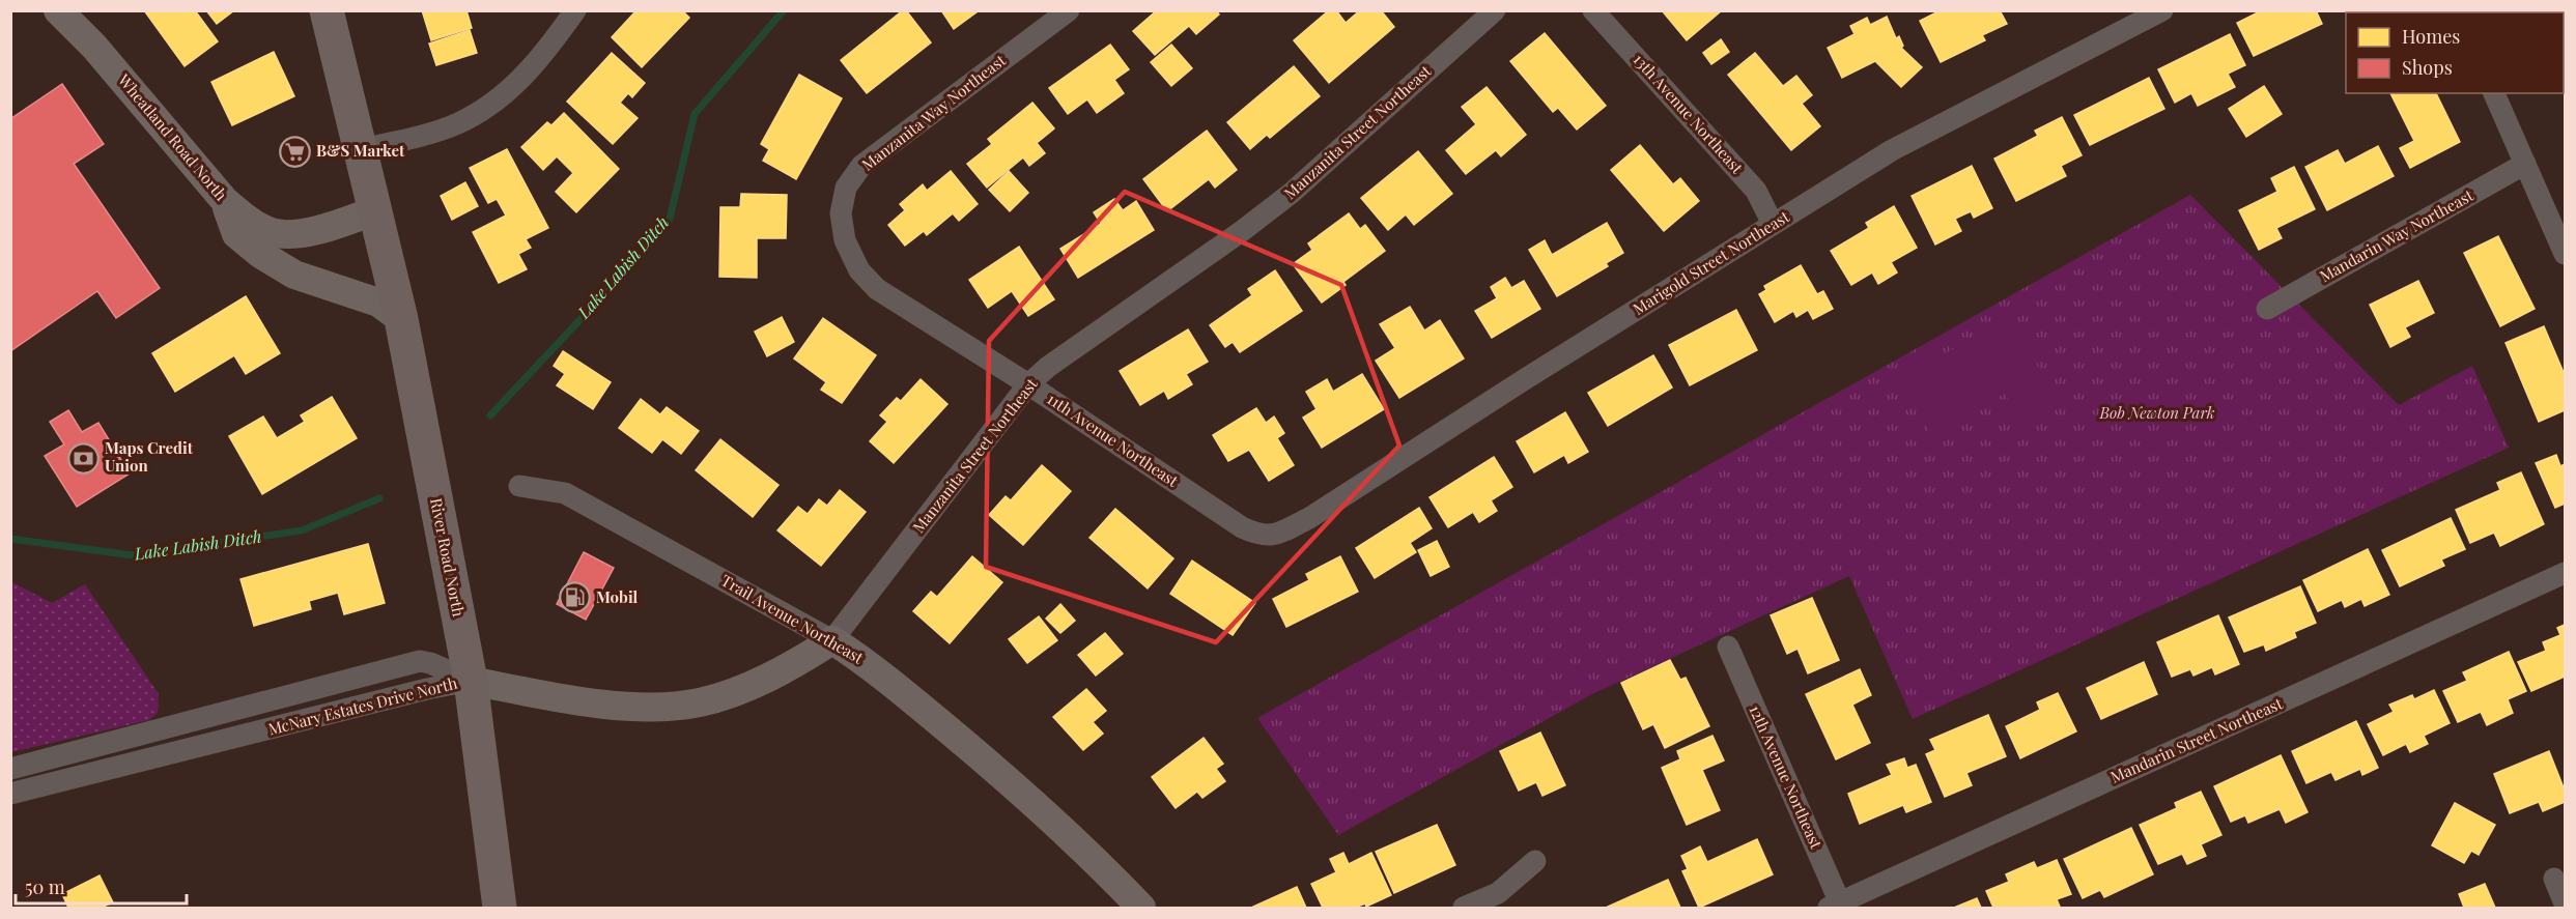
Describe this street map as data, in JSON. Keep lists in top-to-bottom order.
{
  "streets": {
    "main road": ["River Road North"],
    "street": [
      "Manzanita Way Northeast",
      "13th Avenue Northeast",
      "Manzanita Street Northeast",
      "Wheatland Road North",
      "Mandarin Way Northeast",
      "Marigold Street Northeast",
      "11th Avenue Northeast",
      "Trail Avenue Northeast",
      "McNary Estates Drive North",
      "Mandarin Street Northeast",
      "12th Avenue Northeast"
    ]
  },
  "crossings": [
    ["Manzanita Way Northeast", "11th Avenue Northeast"],
    ["13th Avenue Northeast", "Marigold Street Northeast"],
    ["Manzanita Street Northeast", "11th Avenue Northeast"],
    ["Manzanita Street Northeast", "River Road North"],
    ["Manzanita Street Northeast", "Trail Avenue Northeast"],
    ["Manzanita Street Northeast", "McNary Estates Drive North"],
    ["Wheatland Road North", "River Road North"],
    ["Marigold Street Northeast", "11th Avenue Northeast"],
    ["River Road North", "McNary Estates Drive North"],
    ["Mandarin Street Northeast", "12th Avenue Northeast"]
  ],
  "water": ["Lake Labish Ditch"],
  "parks": ["Bob Newton Park"],
  "places": {
    "supermarket": ["B&S Market"],
    "bank": ["Maps Credit Union"],
    "fuel station": ["Mobil"]
  },
  "legend": ["Homes", "Shops"],
  "scale_bar": "50 m"
}
